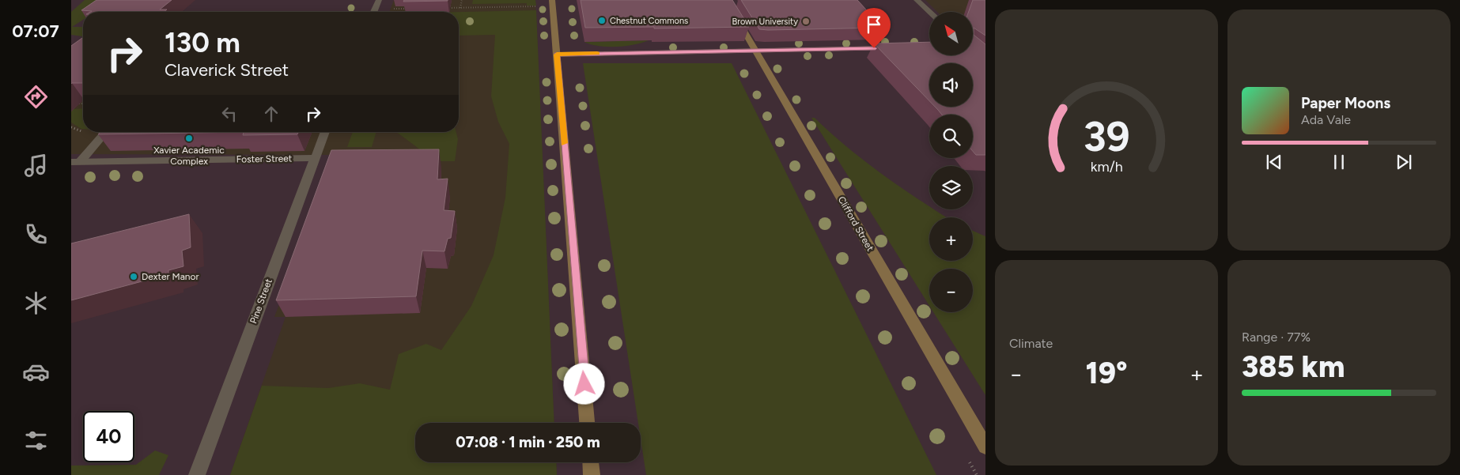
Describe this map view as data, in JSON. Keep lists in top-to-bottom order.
{
  "streets": {
    "street": ["Foster Street", "Clifford Street", "Pine Street"]
  },
  "crossings": [
    ["Foster Street", "Pine Street"]
  ],
  "places": [
    "Chestnut Commons",
    "Brown University",
    "Xavier Academic Complex",
    "Dexter Manor"
  ],
  "north": "top left",
  "page": {
    "tabs": "07:07",
    "map_buttons": ["+", "−"],
    "turn": ["130 m", "Claverick Street"],
    "song": ["Paper Moons", "Ada Vale"],
    "tile": [
      "Climate",
      ["Range · 77%", "385 km"]
    ],
    "heat": ["−", "19°", "+"],
    "limit": "40",
    "trip": "07:08 · 1 min · 250 m",
    "gauge": ["39", "km/h"]
  }
}
